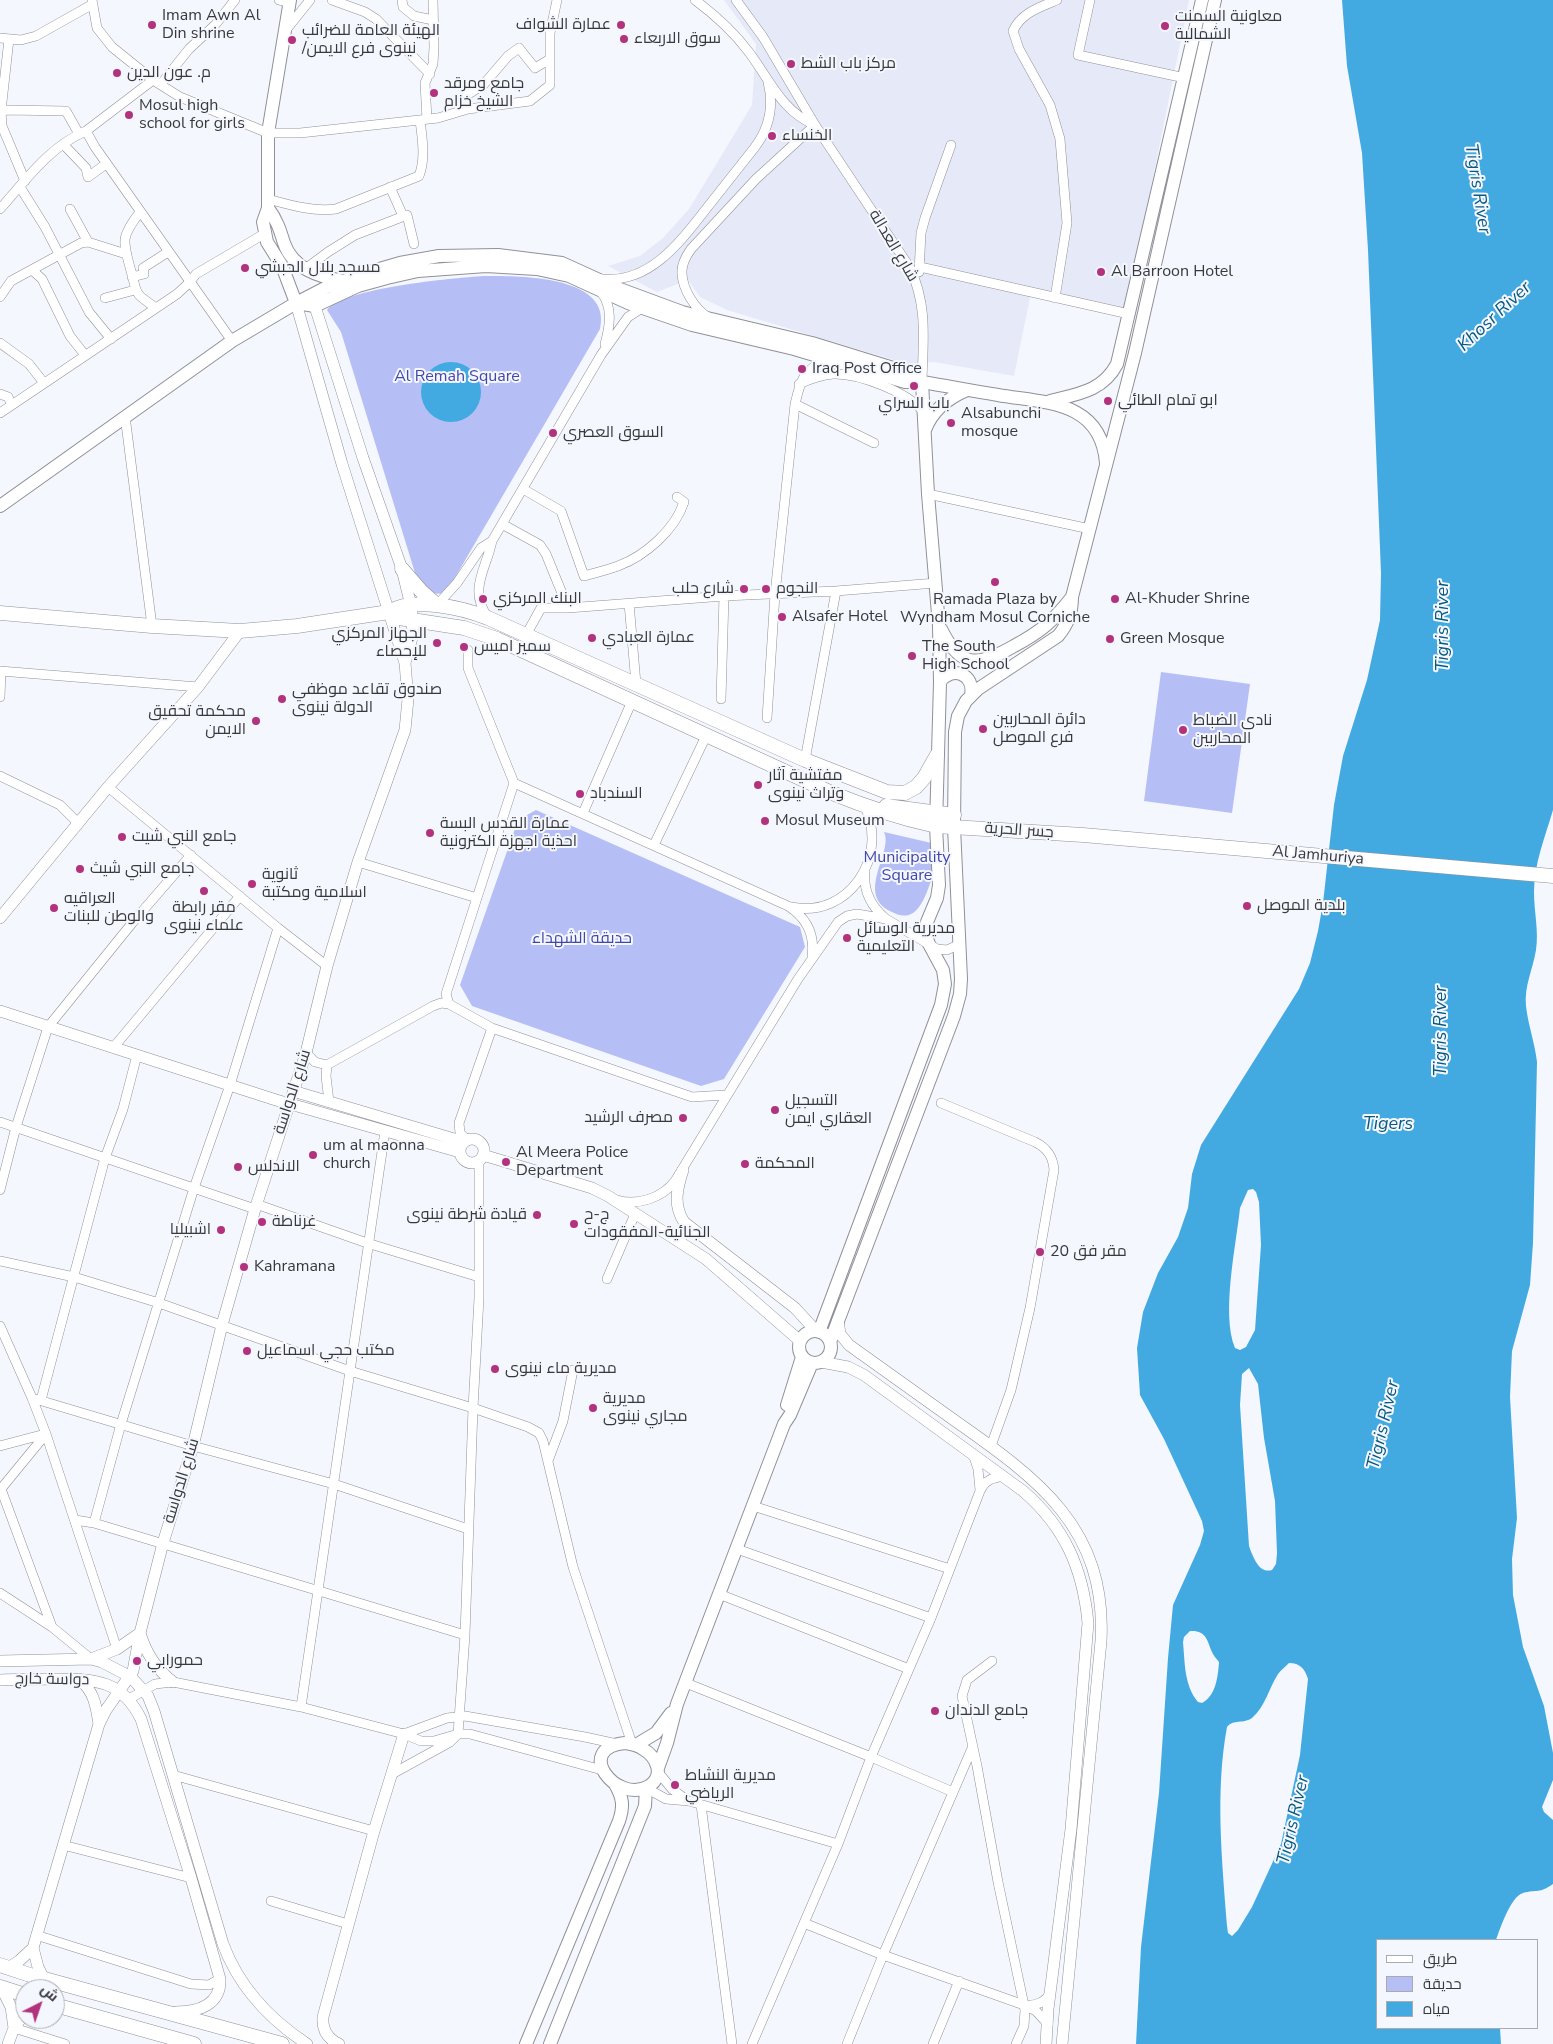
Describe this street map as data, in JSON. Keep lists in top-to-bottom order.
{
  "streets": {
    "main road": ["جسر الحرية", "Al Jamhuriya"],
    "street": ["شارع العدالة", "شارع الدواسة", "دواسة خارج"]
  },
  "crossings": [
    ["جسر الحرية", "Al Jamhuriya"],
    ["شارع الدواسة", "دواسة خارج"]
  ],
  "water": ["Tigris River", "Khosr River", "Tigers"],
  "parks": ["Al Remah Square", "Municipality Square", "حديقة الشهداء"],
  "places": [
    "Imam Awn Al Din shrine",
    "عمارة الشواف",
    "معاونية السمنت الشمالية",
    "سوق الاربعاء",
    "الهيئة العامة للضرائب /نينوى فرع الايمن",
    "مركز باب الشط",
    "م. عون الدين",
    "جامع ومرقد الشيخ خزام",
    "Mosul high school for girls",
    "الخنساء",
    "مسجد بلال الحبشي",
    "Al Barroon Hotel",
    "Iraq Post Office",
    "باب السراي",
    "ابو تمام الطائي",
    "Alsabunchi mosque",
    "السوق العصري",
    "Ramada Plaza by Wyndham Mosul Corniche",
    "شارع حلب",
    "النجوم",
    "البنك المركزي",
    "Al-Khuder Shrine",
    "Alsafer Hotel",
    "عمارة العبادي",
    "Green Mosque",
    "الجهاز المركزي للإحصاء",
    "سمير اميس",
    "The South High School",
    "صندوق تقاعد موظفي الدولة نينوى",
    "محكمة تحقيق الايمن",
    "دائرة المحاربين فرع الموصل",
    "نادي الضباط المحاربين",
    "مفتشية آثار وتراث نينوى",
    "السندباد",
    "Mosul Museum",
    "عمارة القدس البسة احذية اجهزة الكترونية",
    "جامع النبي شيت",
    "جامع النبي شيث",
    "ثانوية اسلامية ومكتبة",
    "مقر رابطة علماء نينوى",
    "بلدية الموصل",
    "العراقيه والوطن للبنات",
    "مديرية الوسائل التعليمية",
    "التسجيل العقاري ايمن",
    "مصرف الرشيد",
    "um al maonna church",
    "Al Meera Police Department",
    "المحكمة",
    "الاندلس",
    "قيادة شرطة نينوى",
    "غرناطة",
    "ج-ح الجنائية-المفقودات",
    "اشبيليا",
    "مقر فق 20",
    "Kahramana",
    "مكتب حجي اسماعيل",
    "مديرية ماء نينوى",
    "مديرية مجاري نينوى",
    "حمورابي",
    "جامع الدندان",
    "مديرية النشاط الرياضي"
  ],
  "legend": ["طريق", "حديقة", "مياه"],
  "north": "top right"
}
